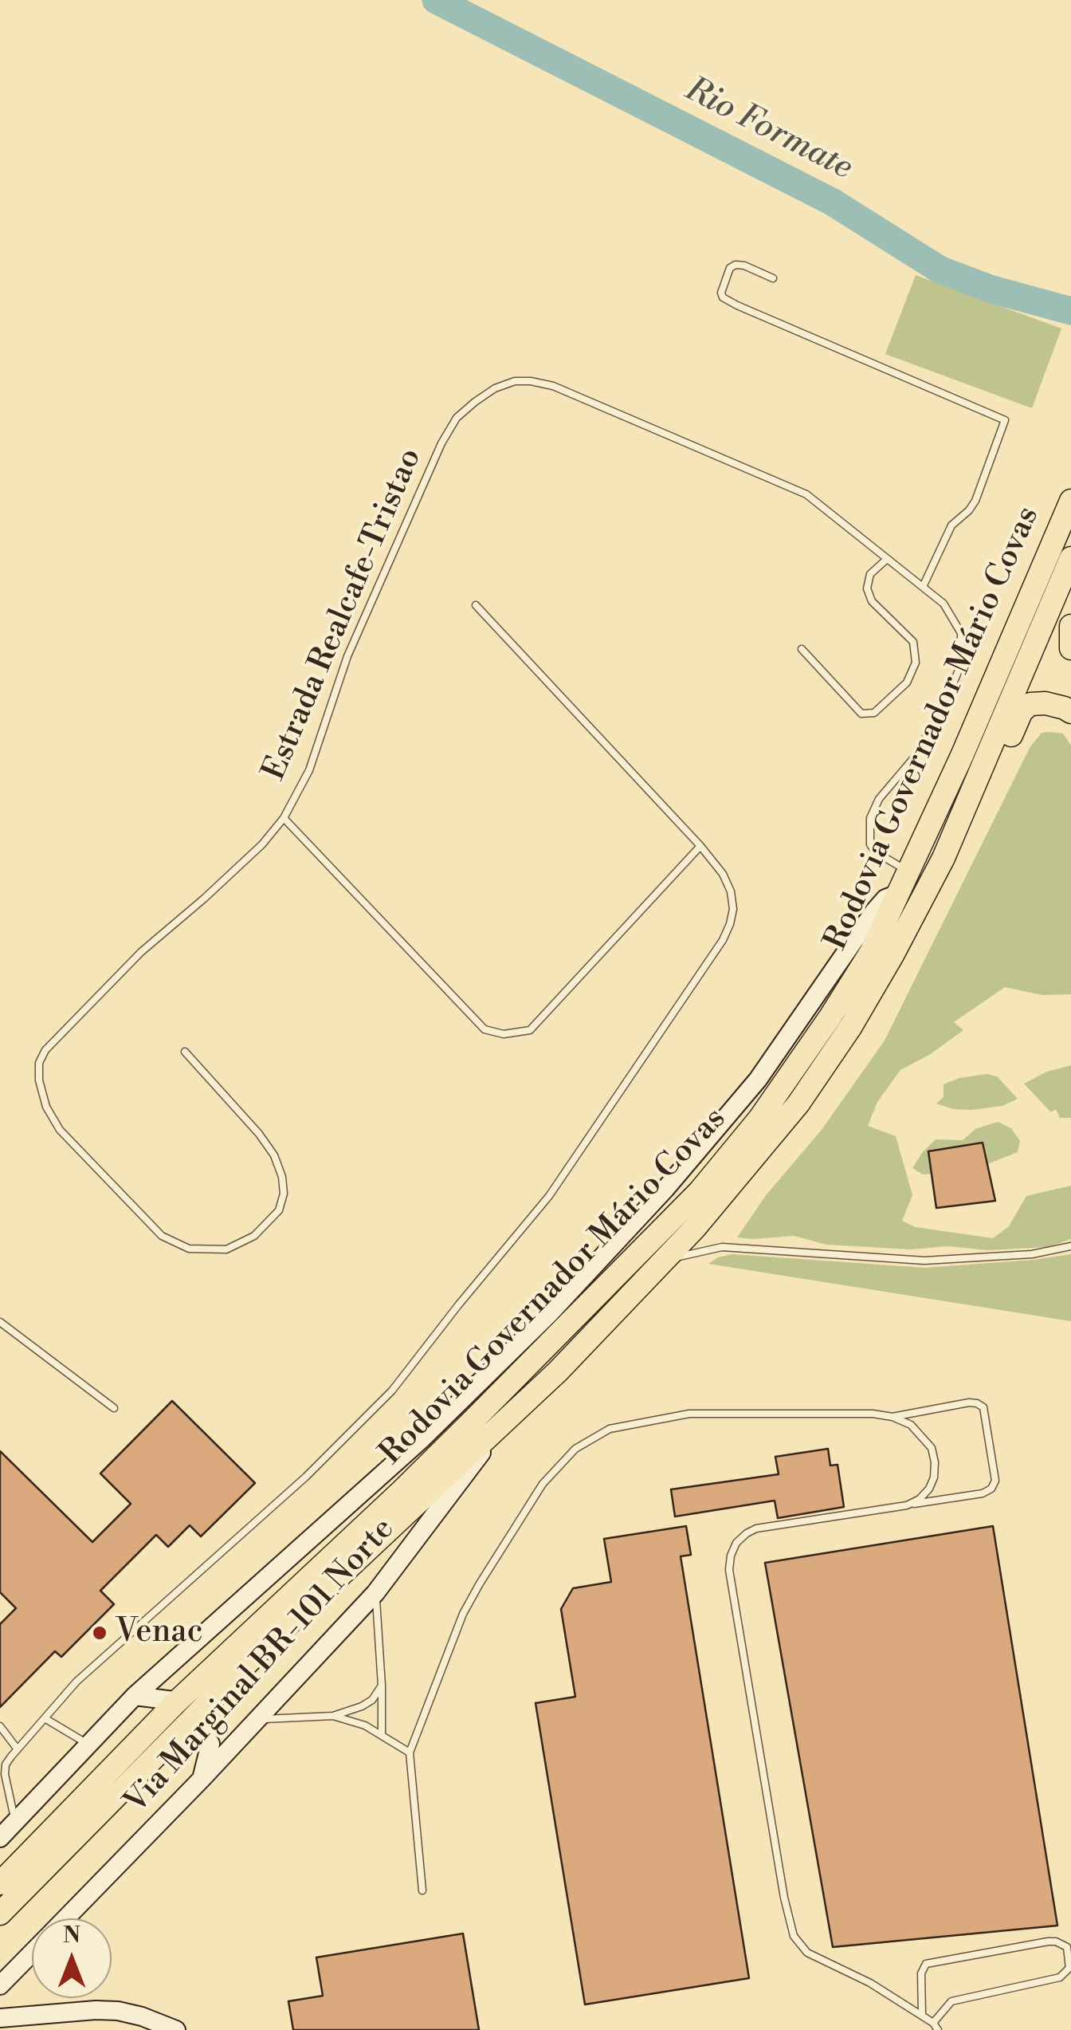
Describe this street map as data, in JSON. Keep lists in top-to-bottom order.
{
  "streets": {
    "highway": ["Rodovia Governador Mário Covas"],
    "street": ["Via Marginal BR-101 Norte"],
    "lane": ["Estrada Realcafe-Tristao"]
  },
  "crossings": [
    ["Estrada Realcafe-Tristao", "Rodovia Governador Mário Covas"],
    ["Rodovia Governador Mário Covas", "Via Marginal BR-101 Norte"]
  ],
  "water": ["Rio Formate"],
  "places": ["Venac"],
  "north": "top"
}
